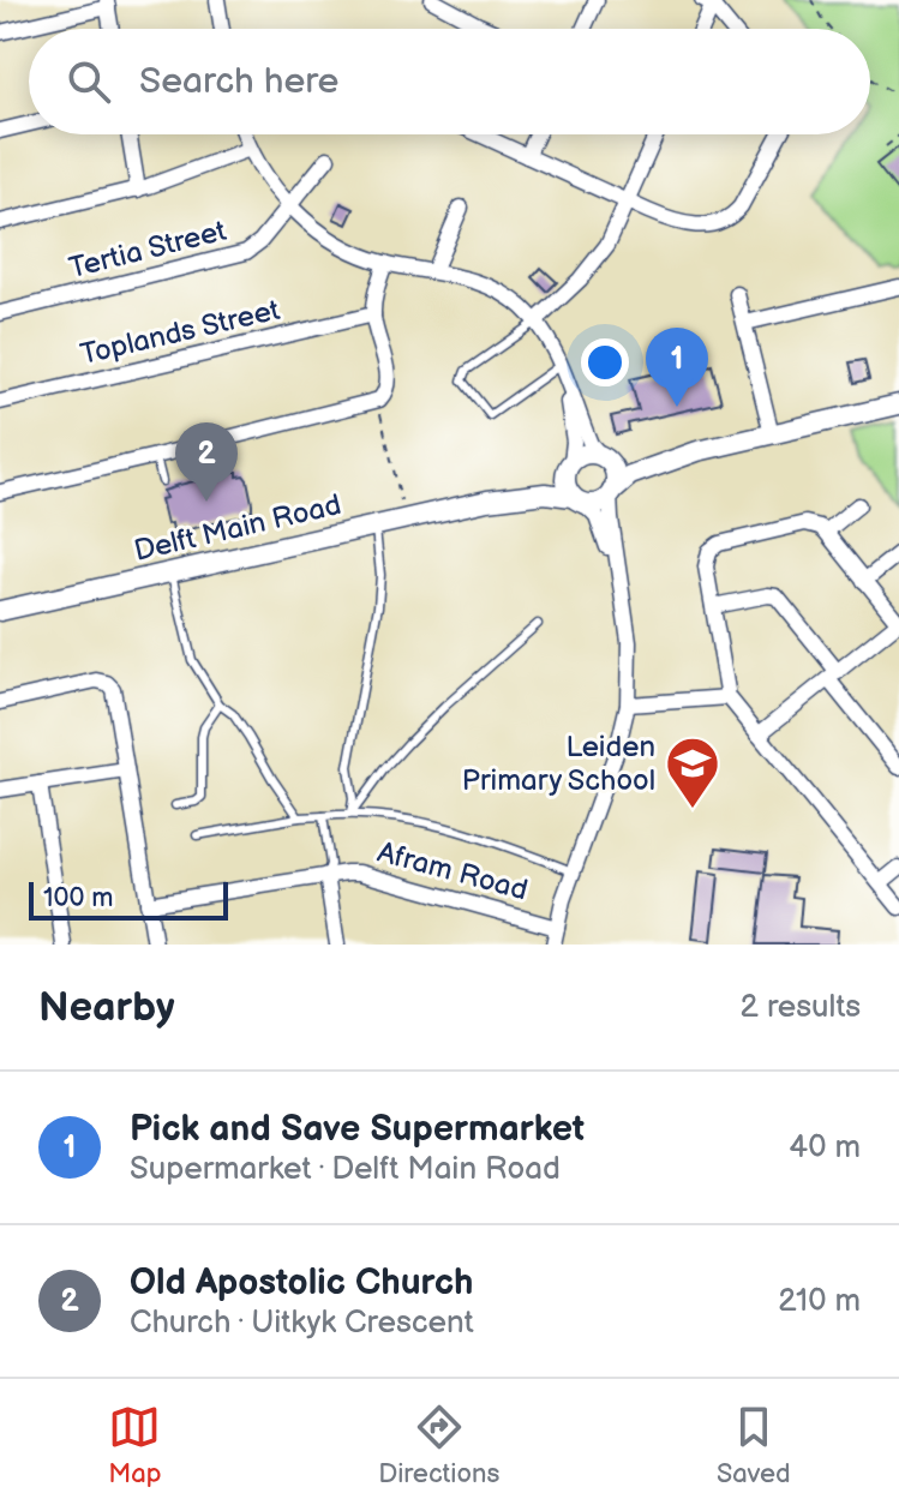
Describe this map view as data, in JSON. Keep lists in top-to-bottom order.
{
  "streets": {
    "street": [
      "Tertia Street",
      "Toplands Street",
      "Delft Main Road",
      "Afram Road"
    ]
  },
  "places": {
    "school or university": ["Leiden Primary School"]
  },
  "scale_bar": "100 m",
  "page": {
    "search": "Search here",
    "pins": ["1", "2"],
    "scale": "100 m",
    "heading": ["Nearby", "2 results"],
    "list": [
      {
        "mark": "1",
        "name": "Pick and Save Supermarket",
        "note": "Supermarket · Delft Main Road",
        "value": "40 m"
      },
      {
        "mark": "2",
        "name": "Old Apostolic Church",
        "note": "Church · Uitkyk Crescent",
        "value": "210 m"
      }
    ],
    "nav": ["Map", "Directions", "Saved"]
  }
}
